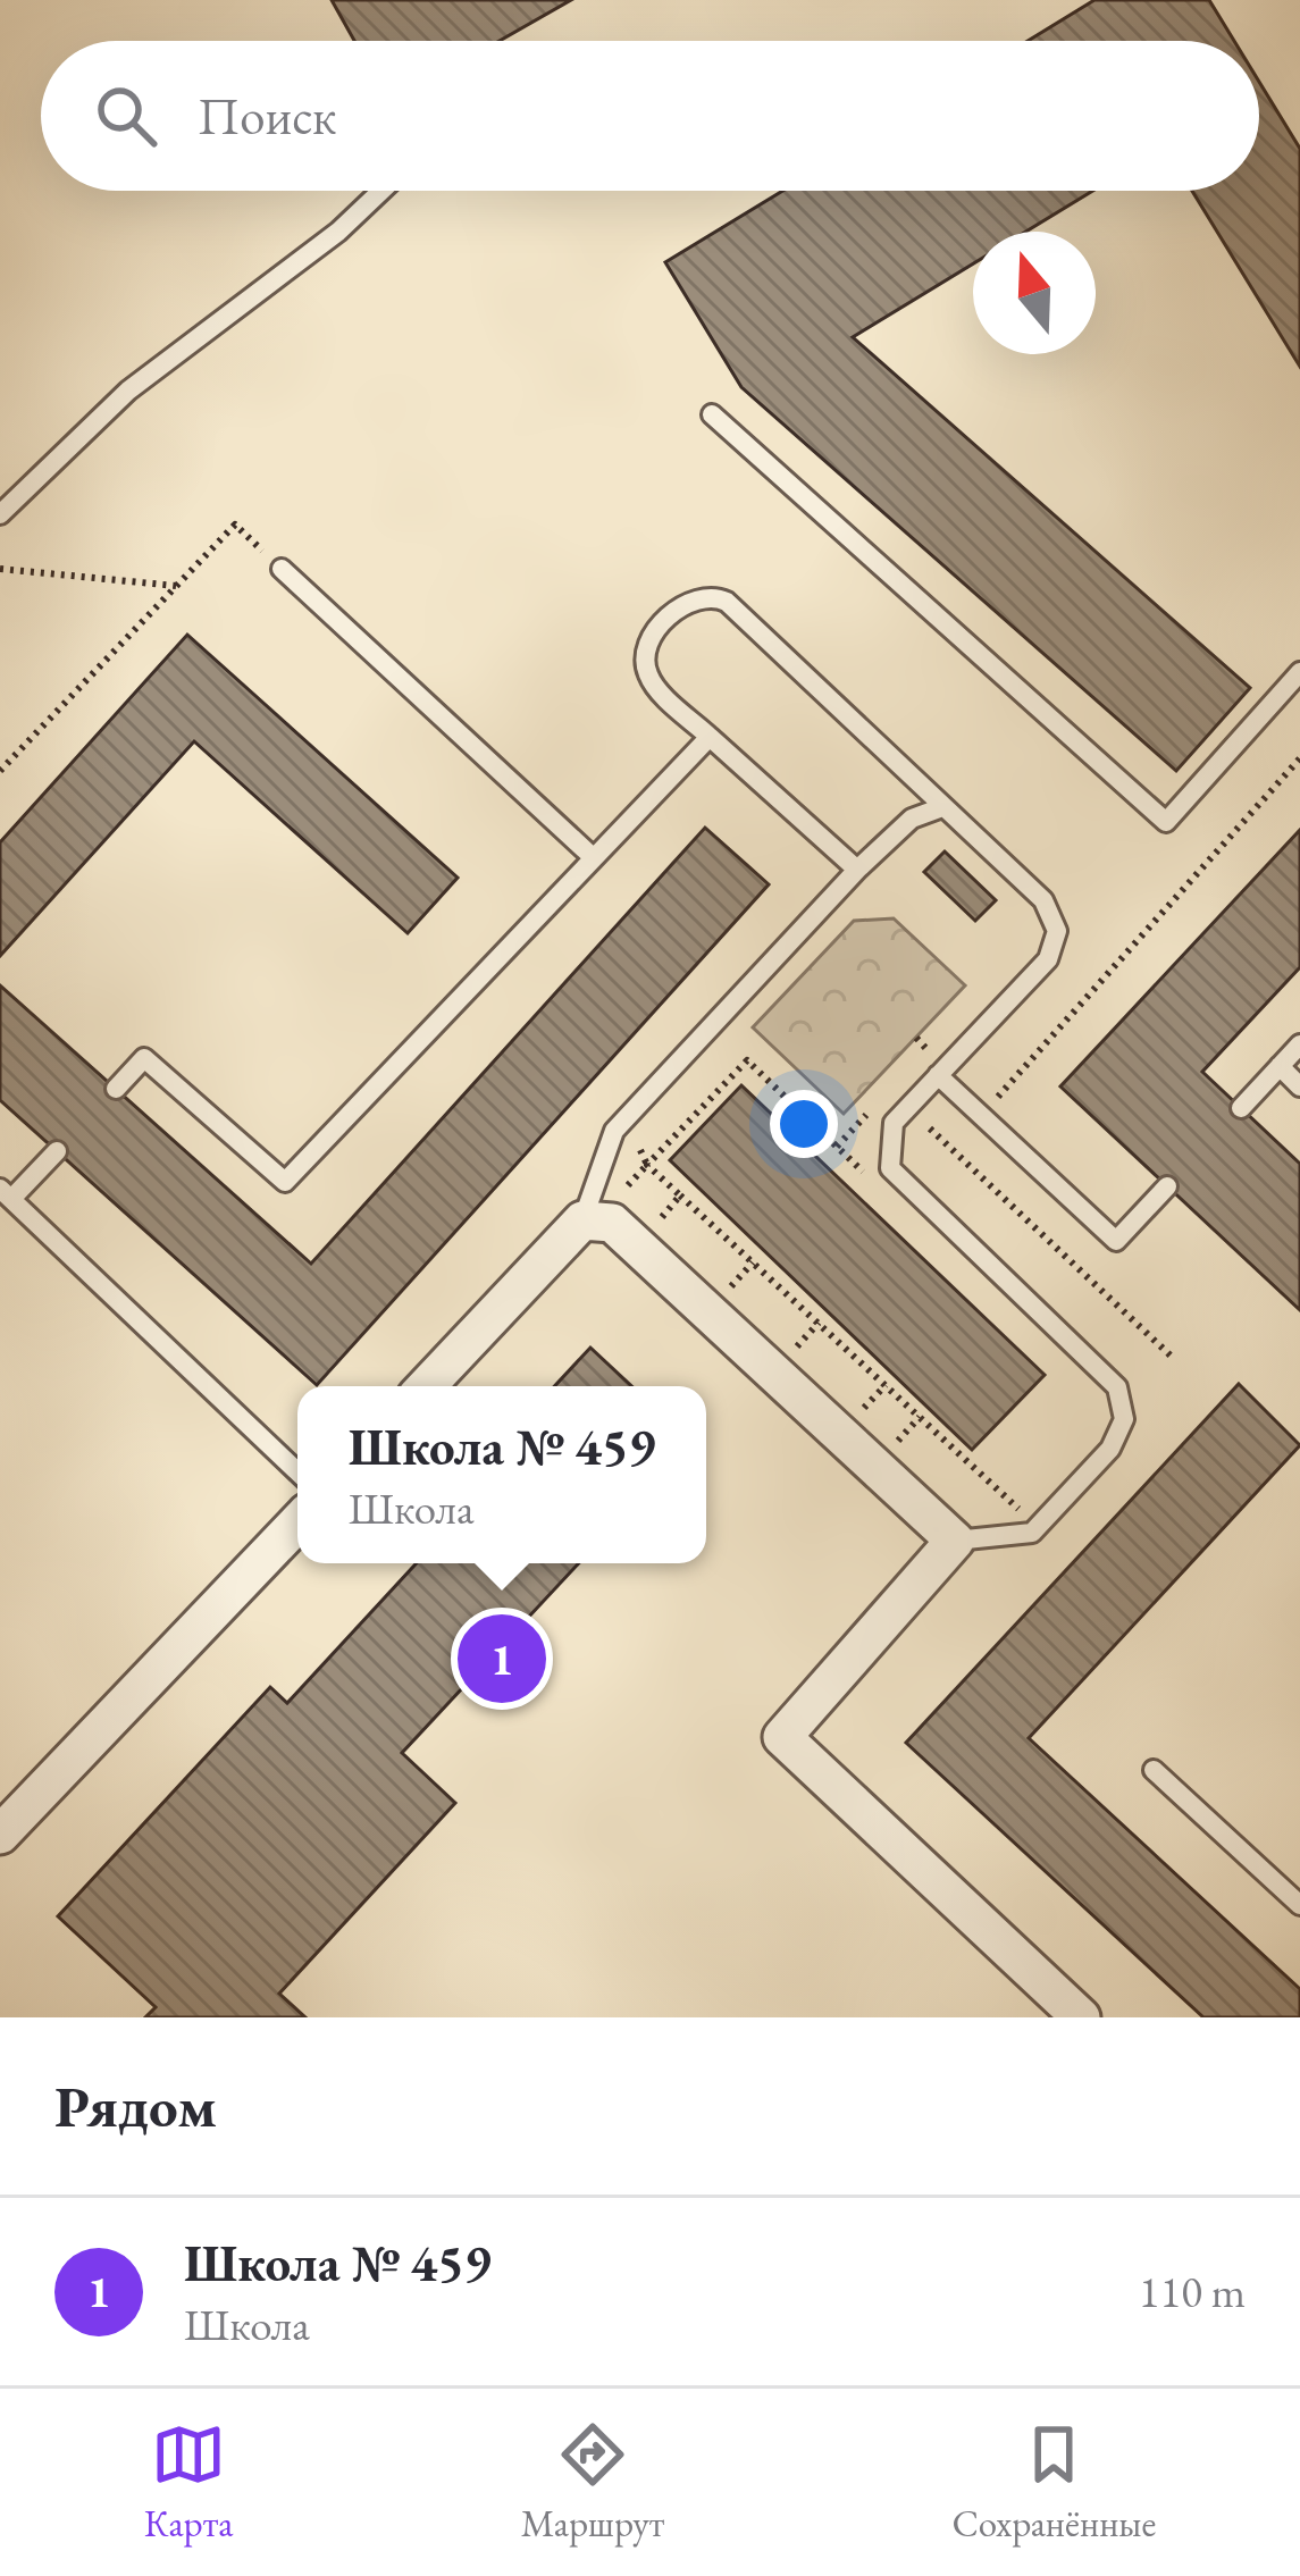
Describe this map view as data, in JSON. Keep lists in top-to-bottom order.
{
  "north": "top",
  "page": {
    "search": "Поиск",
    "popup": ["Школа № 459", "Школа"],
    "pins": "1",
    "heading": "Рядом",
    "list": [
      {
        "mark": "1",
        "name": "Школа № 459",
        "note": "Школа",
        "value": "110 m"
      }
    ],
    "nav": ["Карта", "Маршрут", "Сохранённые"]
  }
}
